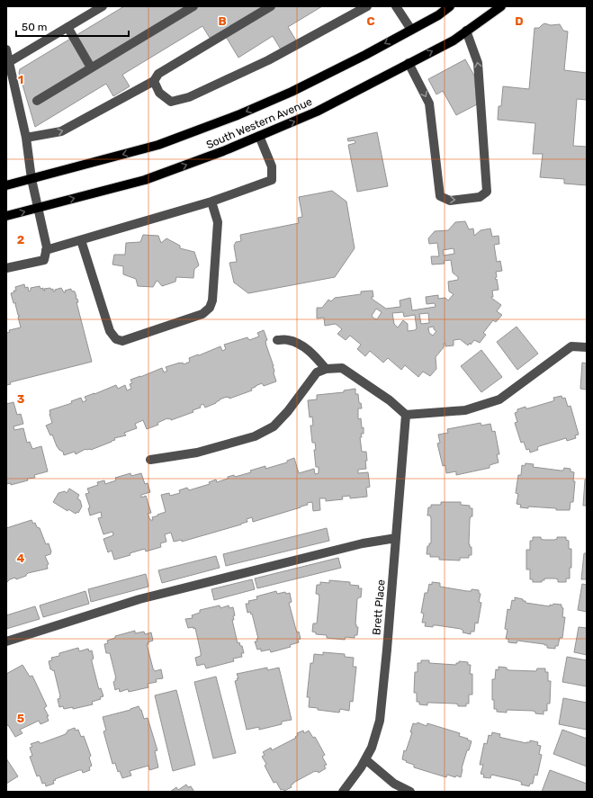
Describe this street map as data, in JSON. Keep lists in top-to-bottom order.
{
  "streets": {
    "main road": ["South Western Avenue"],
    "street": ["Brett Place"]
  },
  "scale_bar": "50 m",
  "grid": {
    "columns": ["B", "C", "D"],
    "rows": [
      "1",
      "2",
      "3",
      "4",
      "5"
    ]
  }
}
